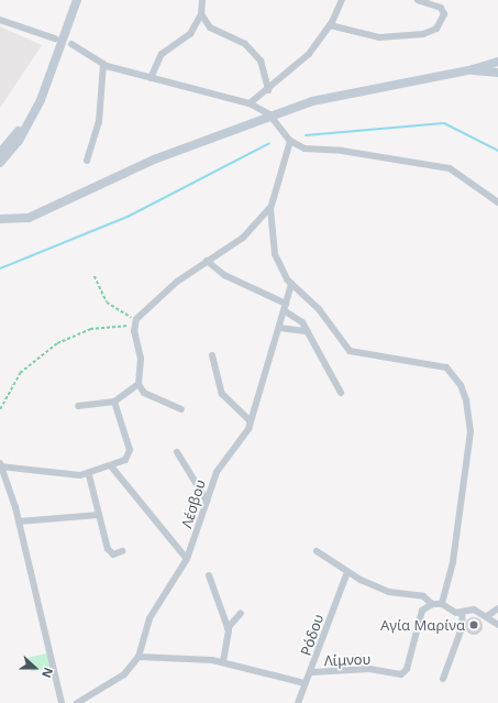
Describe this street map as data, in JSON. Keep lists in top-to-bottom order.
{
  "streets": {
    "street": ["Λέσβου", "Ρόδου", "Λίμνου"]
  },
  "crossings": [
    ["Ρόδου", "Λίμνου"]
  ],
  "places": ["Αγία Μαρίνα"],
  "north": "right"
}
